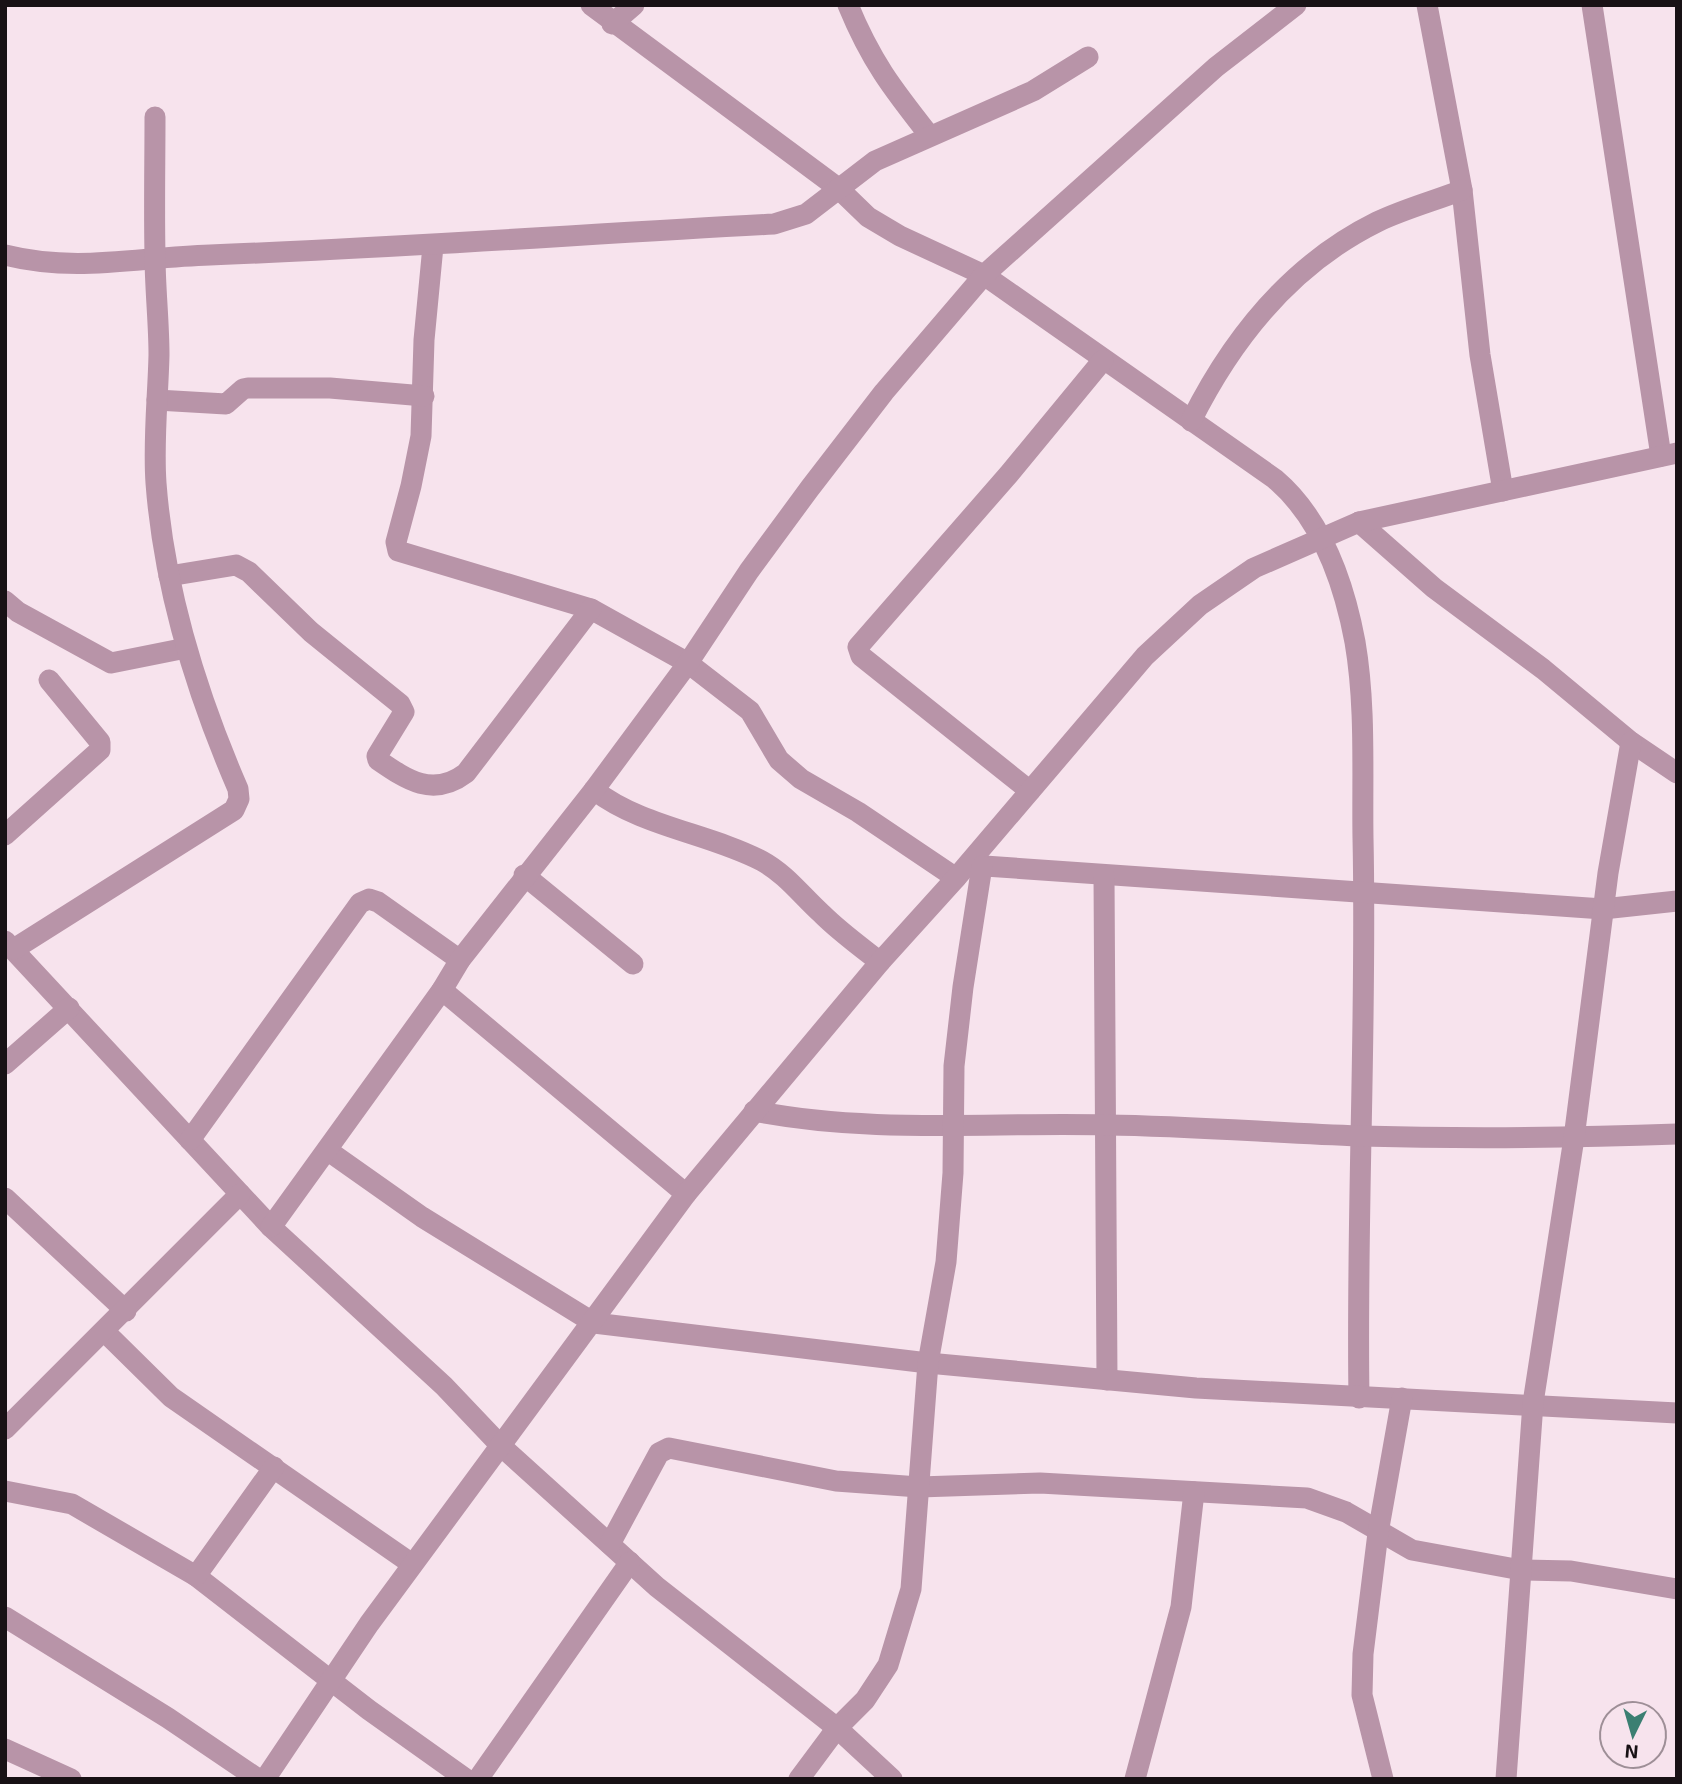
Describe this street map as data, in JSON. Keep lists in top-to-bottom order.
{
  "north": "bottom"
}
